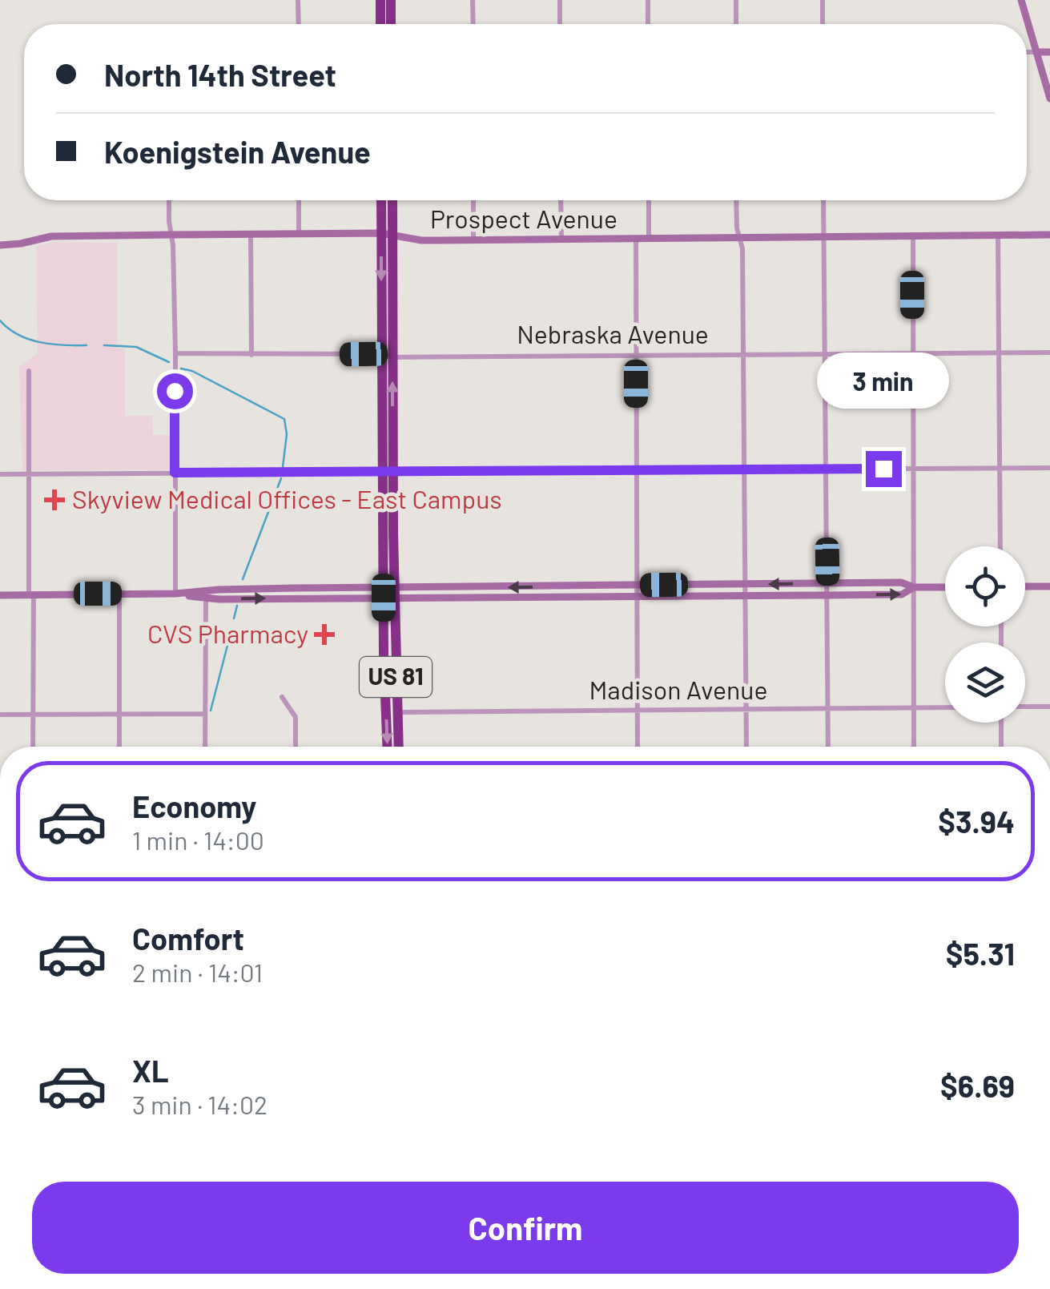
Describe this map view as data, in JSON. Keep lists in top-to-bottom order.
{
  "streets": {
    "highway": ["US 81"],
    "main road": ["Prospect Avenue"],
    "street": ["Nebraska Avenue", "Madison Avenue"]
  },
  "crossings": [
    ["Prospect Avenue", "US 81"],
    ["Nebraska Avenue", "US 81"],
    ["US 81", "Madison Avenue"]
  ],
  "places": {
    "health": ["Skyview Medical Offices - East Campus", "CVS Pharmacy"]
  },
  "page": {
    "banner": ["North 14th Street", "Koenigstein Avenue"],
    "bubble": "3 min",
    "list": [
      {
        "name": "Economy",
        "note": "1 min · 14:00",
        "value": "$3.94"
      },
      {
        "name": "Comfort",
        "note": "2 min · 14:01",
        "value": "$5.31"
      },
      {
        "name": "XL",
        "note": "3 min · 14:02",
        "value": "$6.69"
      }
    ],
    "buttons": "Confirm"
  }
}
